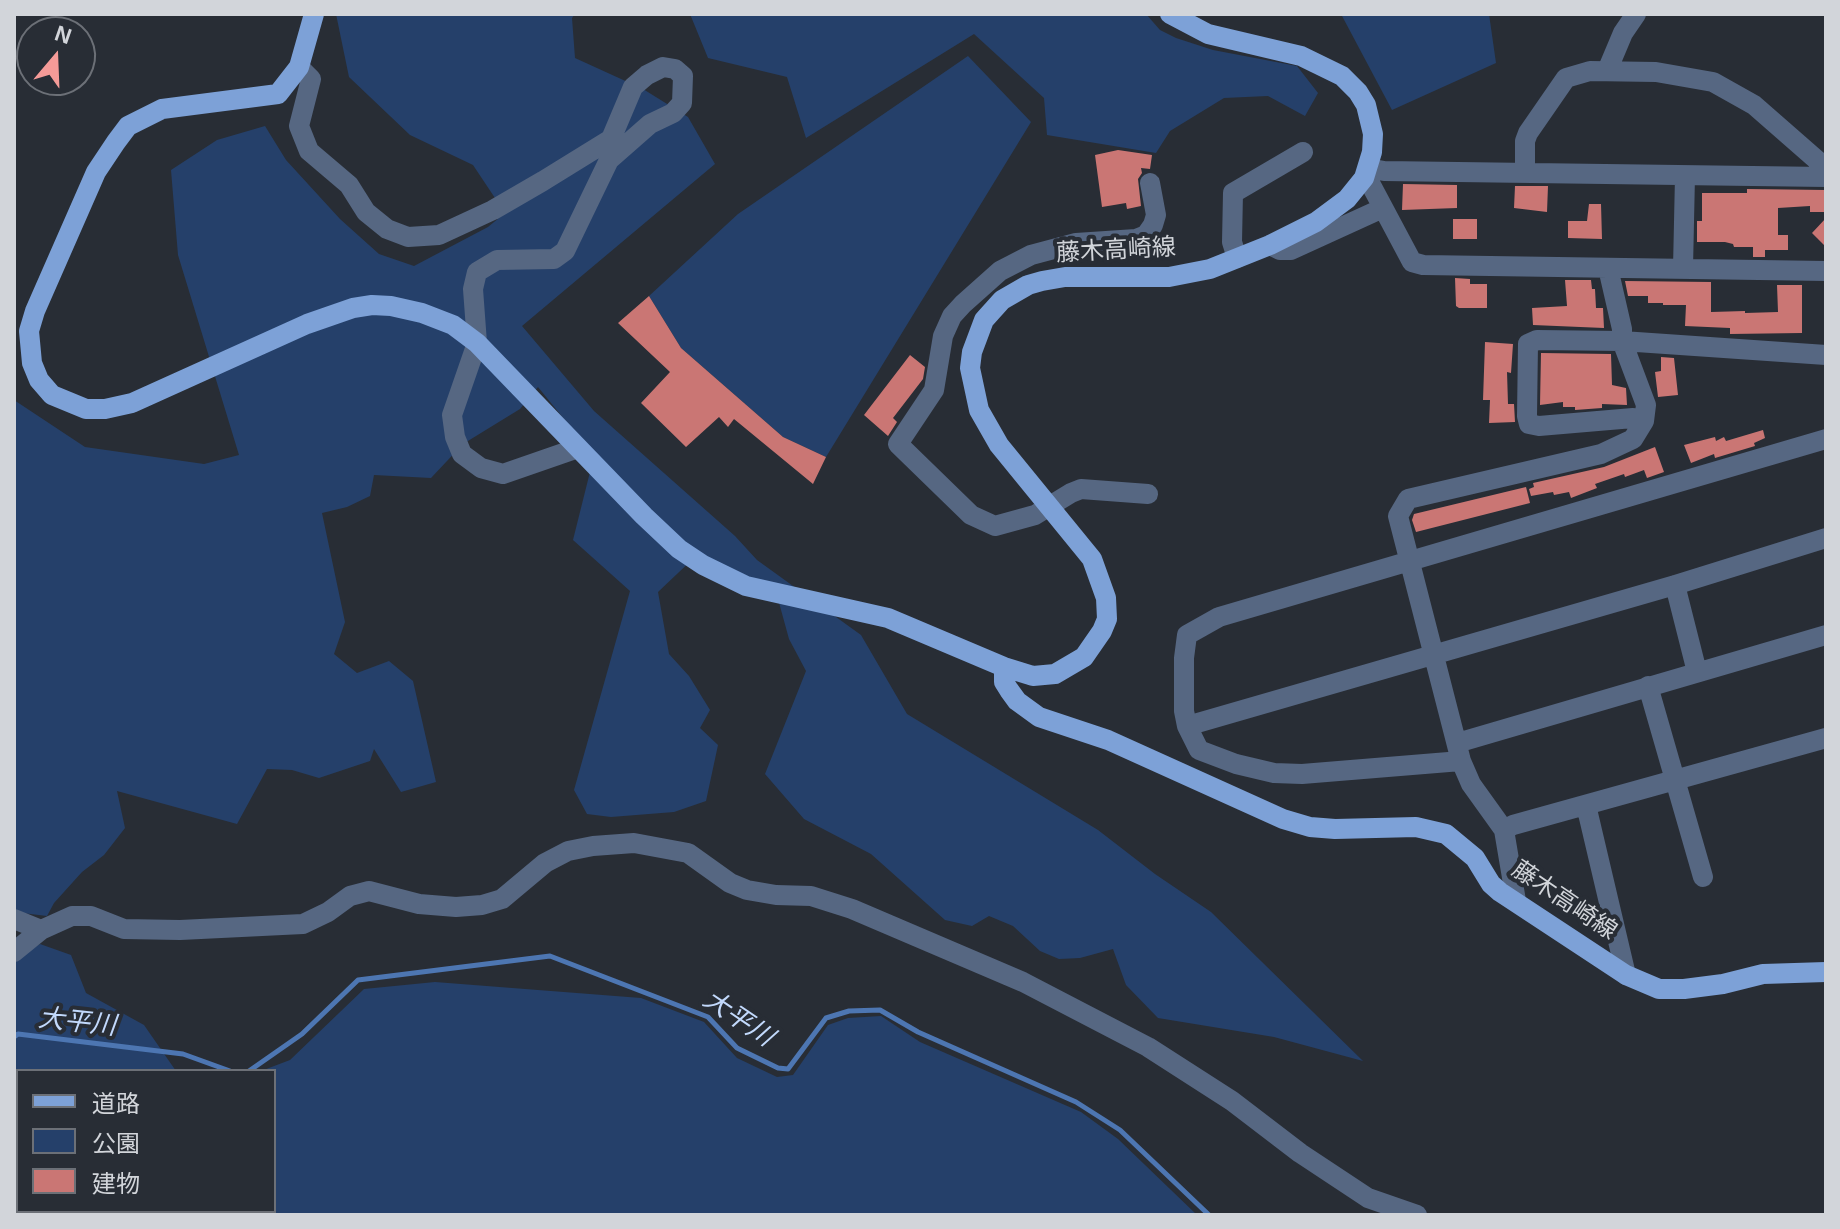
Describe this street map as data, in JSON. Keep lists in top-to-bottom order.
{
  "streets": {
    "main road": ["藤木高崎線"]
  },
  "water": ["大平川"],
  "legend": ["道路", "公園", "建物"],
  "north": "top"
}
